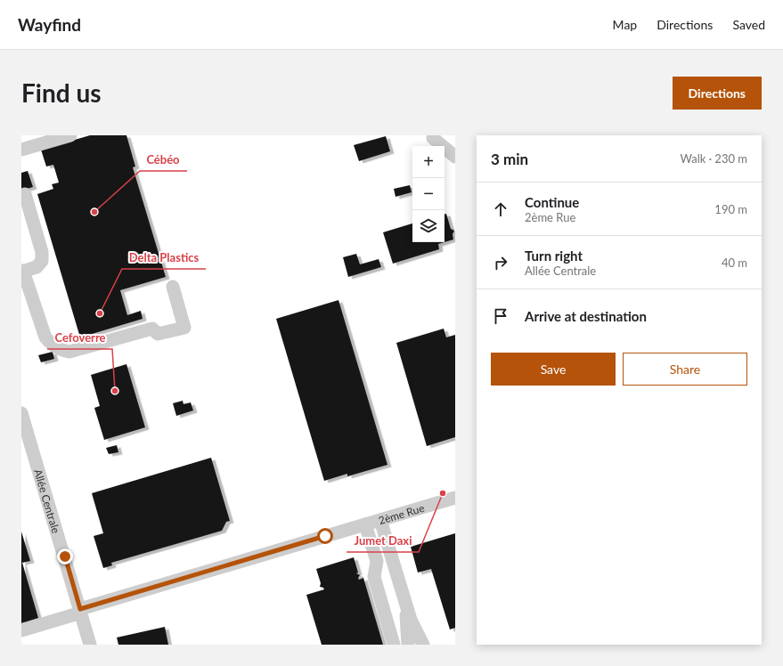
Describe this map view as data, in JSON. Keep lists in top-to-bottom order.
{
  "streets": {
    "street": ["Allée Centrale", "2ème Rue"]
  },
  "crossings": [
    ["Allée Centrale", "2ème Rue"]
  ],
  "places": [
    "Cébéo",
    "Delta Plastics",
    "Cefoverre",
    "Jumet Daxi"
  ],
  "page": {
    "header": "Wayfind",
    "nav": ["Map", "Directions", "Saved"],
    "buttons": [
      "Directions",
      ["Save", "Share"]
    ],
    "title": "Find us",
    "heading": ["3 min", "Walk · 230 m"],
    "map_buttons": ["+", "−"],
    "list": [
      ["Continue", "2ème Rue", "190 m"],
      ["Turn right", "Allée Centrale", "40 m"],
      "Arrive at destination"
    ]
  }
}
